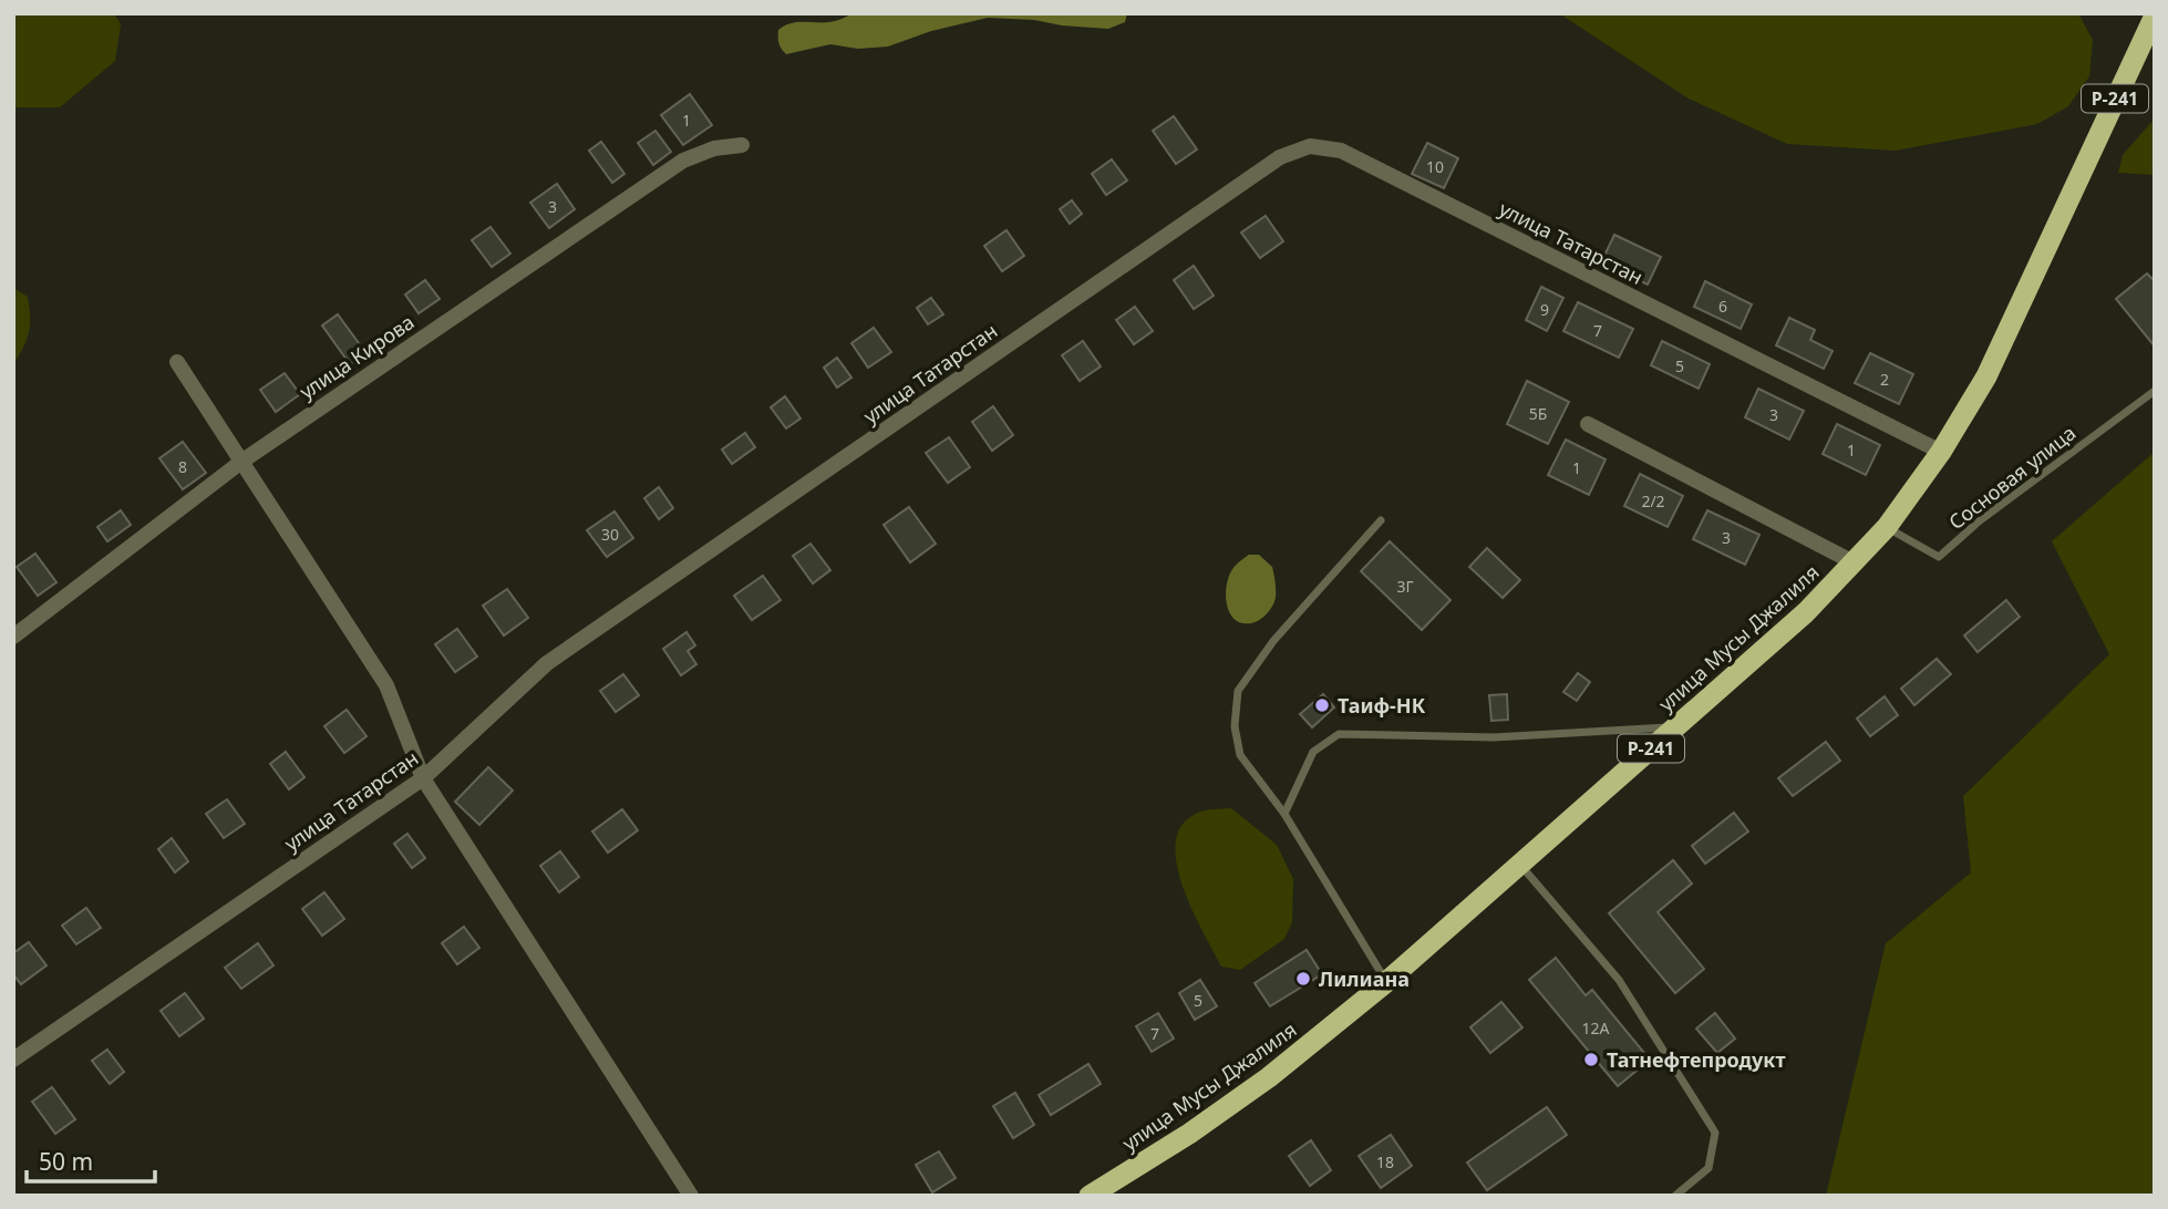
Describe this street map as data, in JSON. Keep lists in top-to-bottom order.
{
  "streets": {
    "highway": ["Р-241", "улица Мусы Джалиля"],
    "street": ["улица Татарстан", "улица Кирова"],
    "lane": ["Сосновая улица"]
  },
  "crossings": [
    ["улица Татарстан", "улица Мусы Джалиля"],
    ["Сосновая улица", "улица Мусы Джалиля"]
  ],
  "places": ["Таиф-НК", "Лилиана", "Татнефтепродукт"],
  "house_numbers": [
    "1",
    "10",
    "3",
    "6",
    "9",
    "7",
    "5",
    "2",
    "5Б",
    "3",
    "1",
    "8",
    "1",
    "2/2",
    "30",
    "3",
    "3Г",
    "5",
    "12А",
    "7",
    "18"
  ],
  "scale_bar": "50 m"
}
